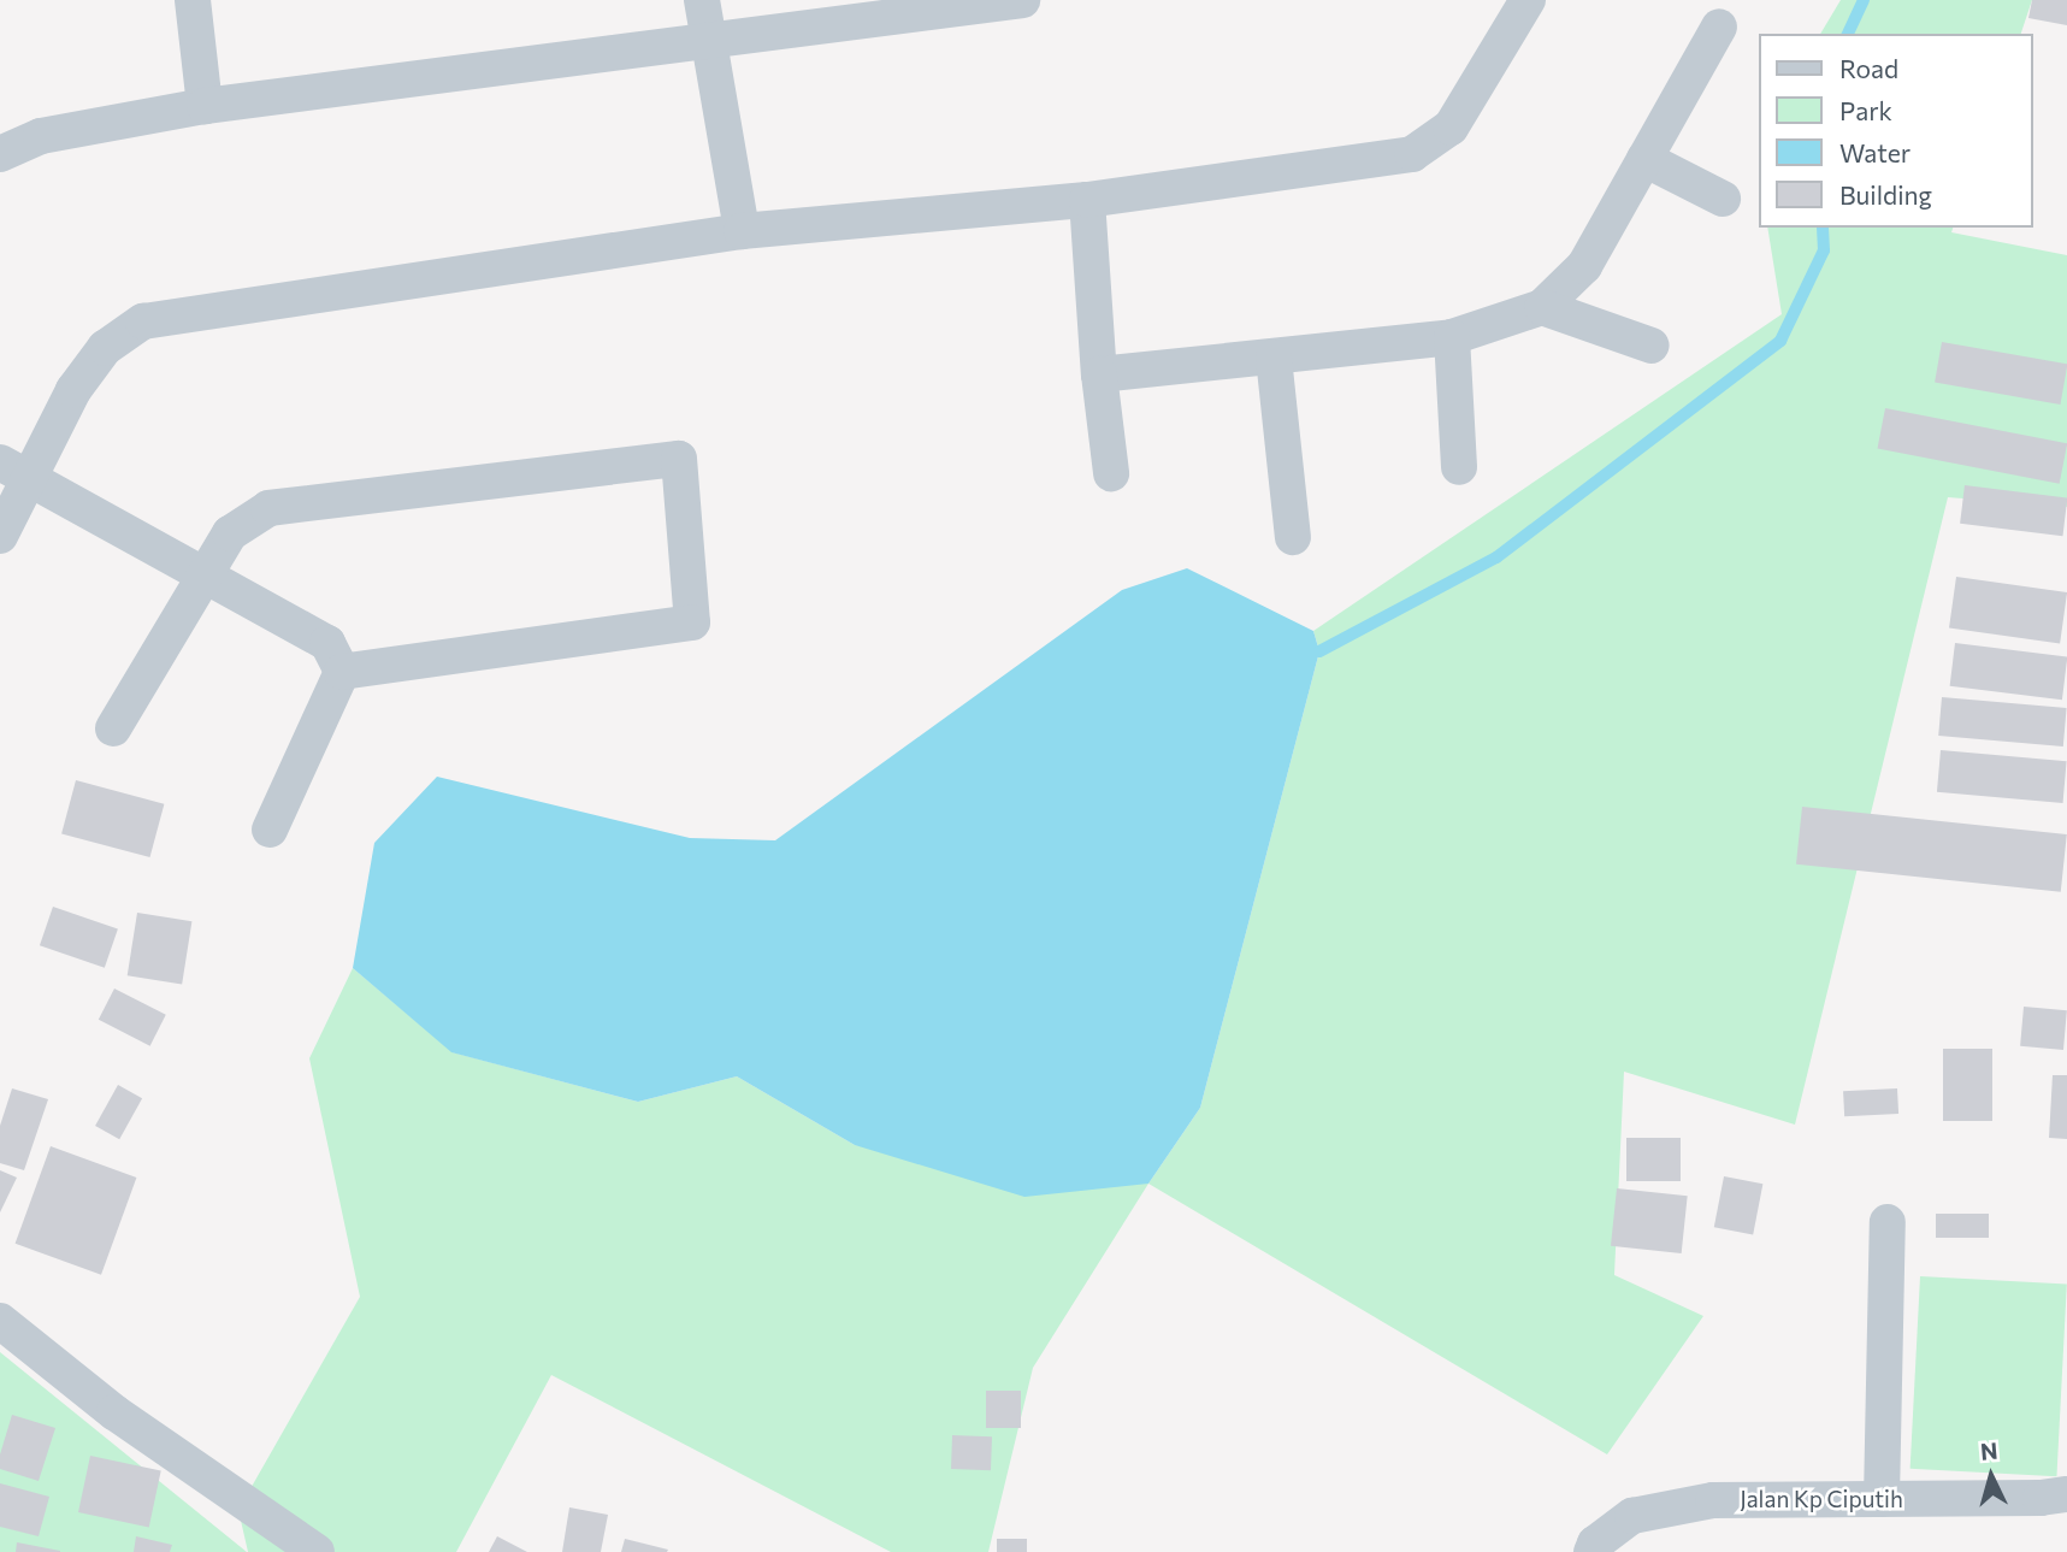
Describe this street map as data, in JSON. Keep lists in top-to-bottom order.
{
  "streets": {
    "street": ["Jalan Kp Ciputih"]
  },
  "legend": [
    "Road",
    "Park",
    "Water",
    "Building"
  ],
  "north": "top"
}
